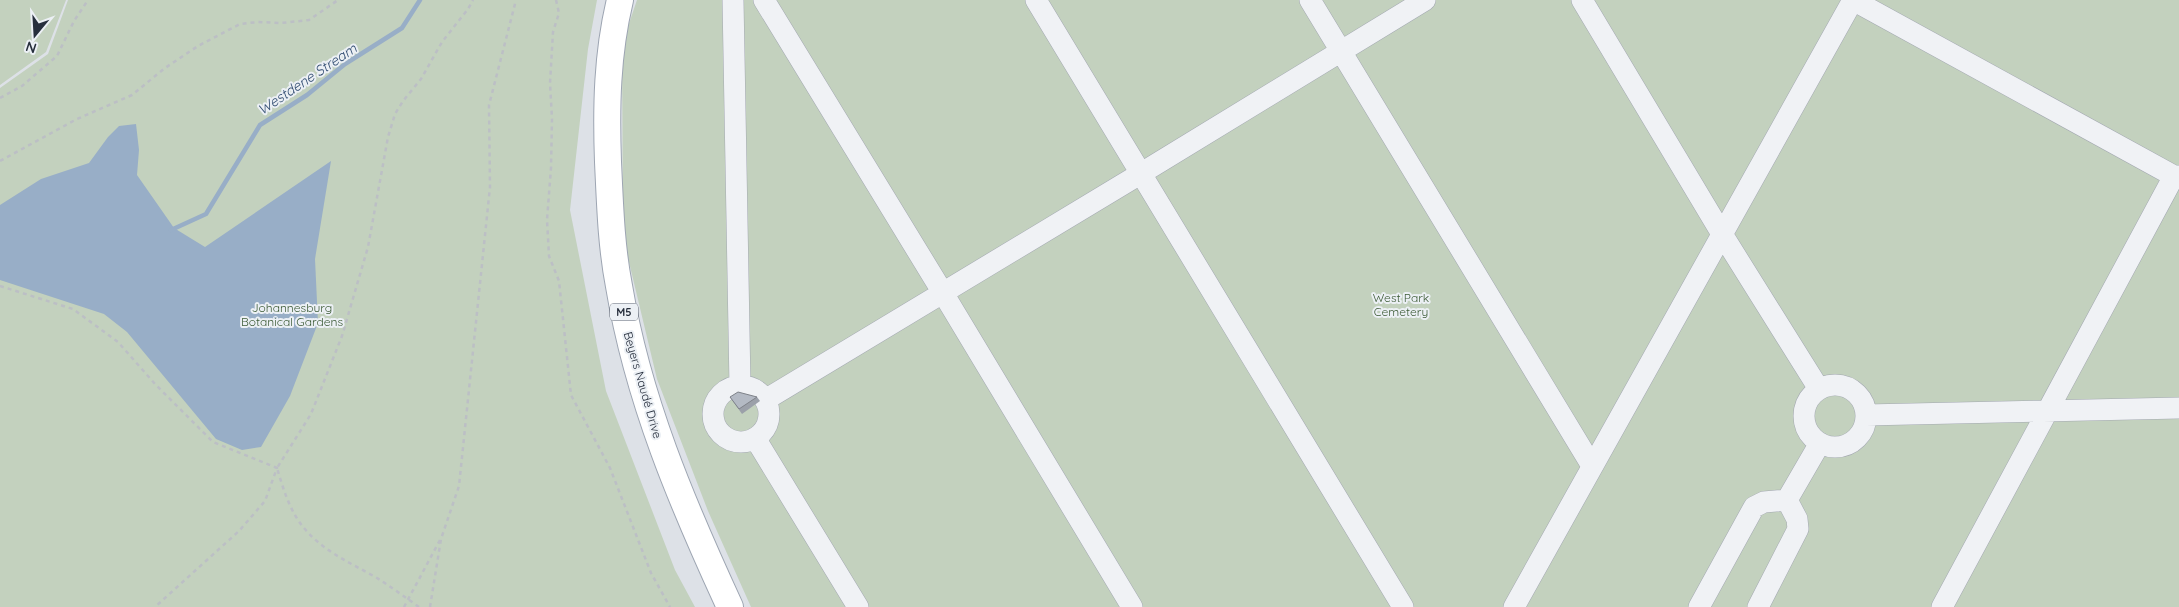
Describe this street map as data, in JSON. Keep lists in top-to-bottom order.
{
  "streets": {
    "main road": ["M5", "Beyers Naudé Drive"]
  },
  "water": ["Westdene Stream"],
  "parks": ["West Park Cemetery", "Johannesburg Botanical Gardens"],
  "north": "bottom"
}
